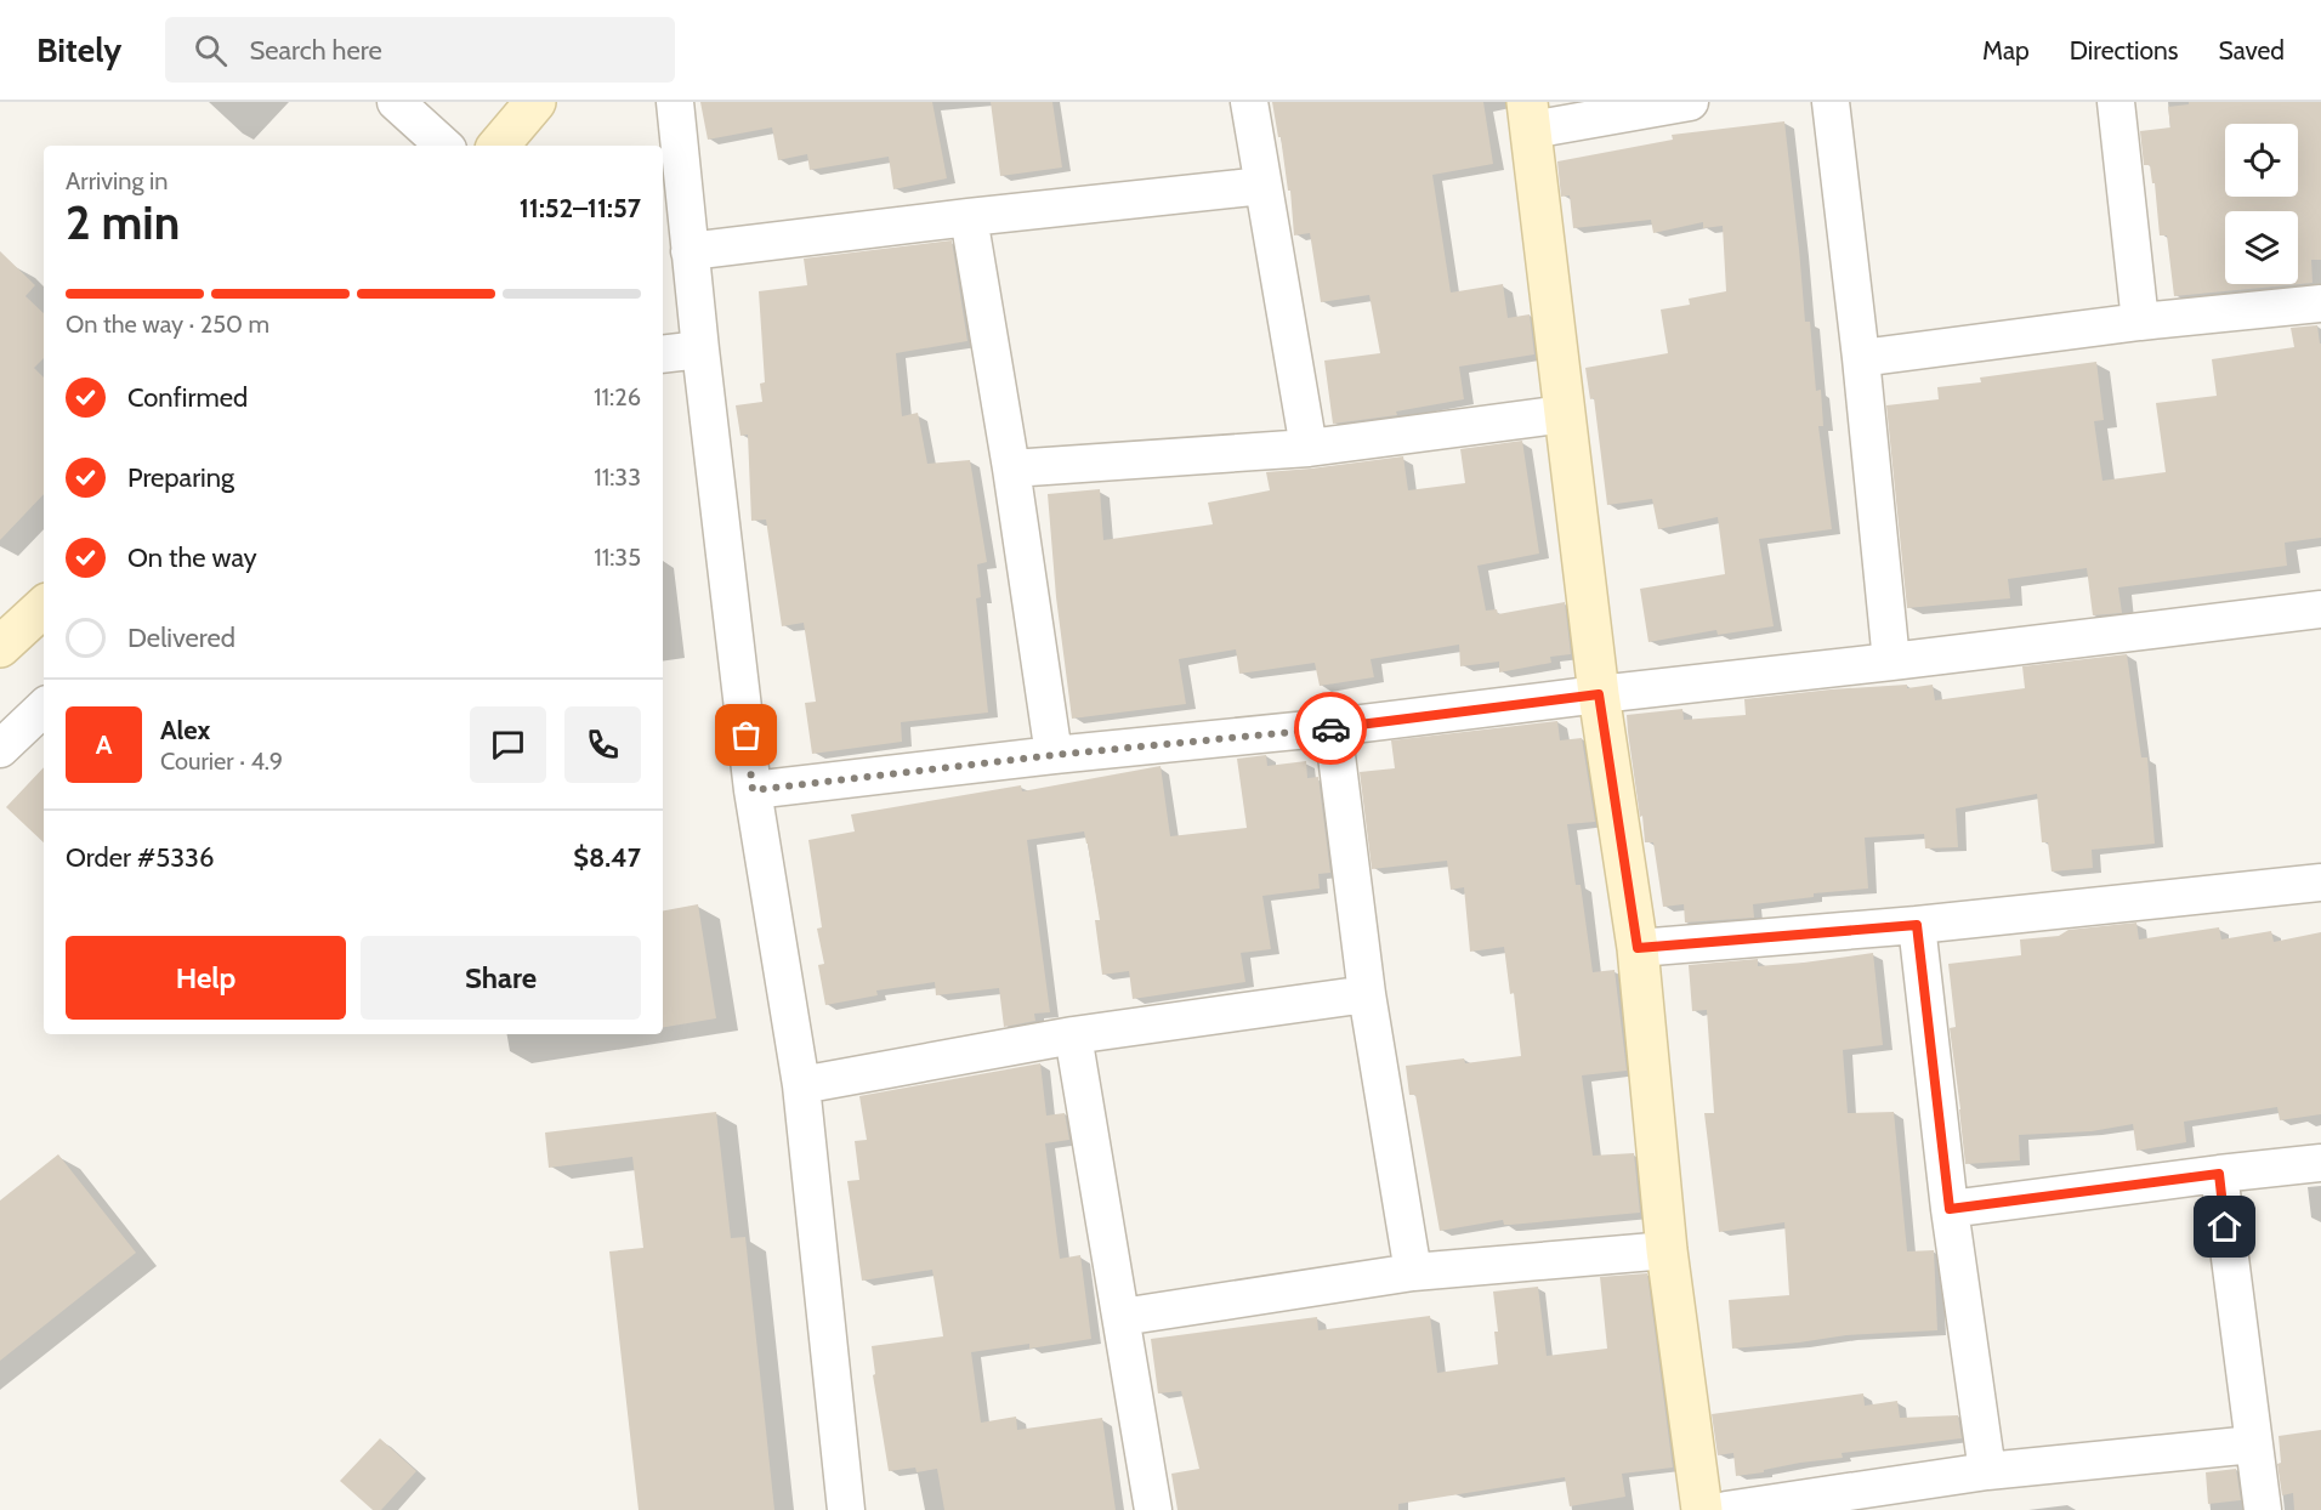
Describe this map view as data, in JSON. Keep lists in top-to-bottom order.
{
  "page": {
    "header": "Bitely",
    "search": "Search here",
    "nav": ["Map", "Directions", "Saved"],
    "heading": ["2 min", "Arriving in", "11:52–11:57"],
    "panel": [
      "Alex",
      "Courier · 4.9",
      "Order #5336",
      "$8.47"
    ],
    "bar": "On the way · 250 m",
    "list": [
      ["Confirmed", "11:26"],
      ["Preparing", "11:33"],
      ["On the way", "11:35"],
      "Delivered"
    ],
    "round": "A",
    "buttons": ["Help", "Share"]
  }
}
